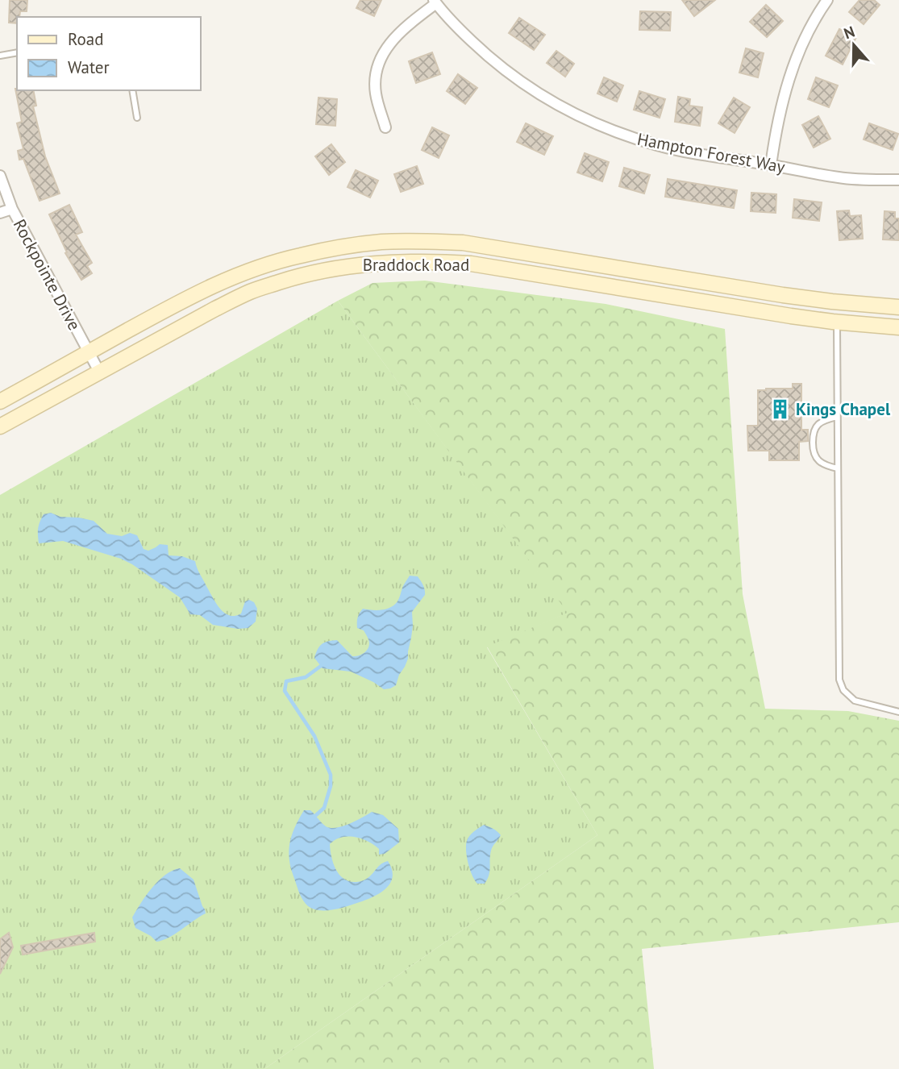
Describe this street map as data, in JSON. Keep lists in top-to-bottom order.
{
  "streets": {
    "main road": ["Braddock Road"],
    "street": ["Hampton Forest Way", "Rockpointe Drive"]
  },
  "crossings": [
    ["Braddock Road", "Rockpointe Drive"]
  ],
  "places": {
    "building": ["Kings Chapel"]
  },
  "legend": ["Road", "Water"],
  "north": "top"
}
